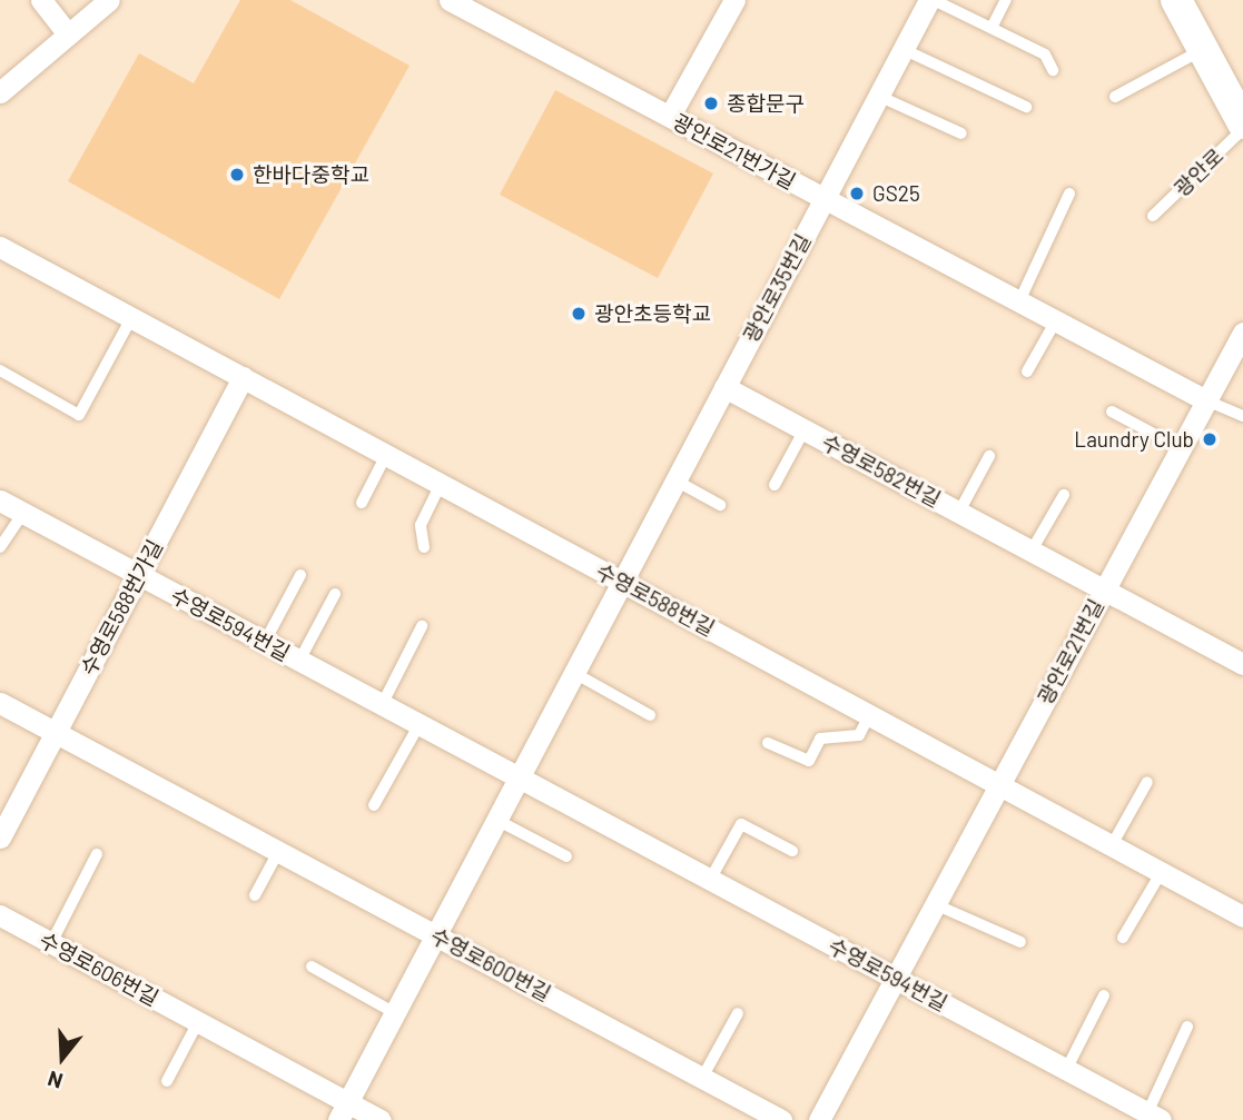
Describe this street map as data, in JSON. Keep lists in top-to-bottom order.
{
  "streets": {
    "main road": ["광안로"],
    "street": [
      "광안로21번가길",
      "광안로35번길",
      "수영로582번길",
      "수영로588번길",
      "수영로588번가길",
      "수영로594번길",
      "광안로21번길",
      "수영로600번길",
      "수영로606번길"
    ]
  },
  "crossings": [
    ["광안로21번가길", "광안로35번길"],
    ["광안로21번가길", "광안로21번길"],
    ["광안로35번길", "수영로582번길"],
    ["광안로35번길", "수영로588번길"],
    ["광안로35번길", "수영로594번길"],
    ["광안로35번길", "수영로600번길"],
    ["광안로35번길", "수영로606번길"],
    ["수영로582번길", "광안로21번길"],
    ["수영로588번길", "수영로588번가길"],
    ["수영로588번길", "광안로21번길"],
    ["수영로588번가길", "수영로594번길"],
    ["수영로588번가길", "수영로600번길"],
    ["수영로594번길", "광안로21번길"]
  ],
  "places": [
    "종합문구",
    "한바다중학교",
    "GS25",
    "광안초등학교",
    "Laundry Club"
  ],
  "north": "bottom"
}
